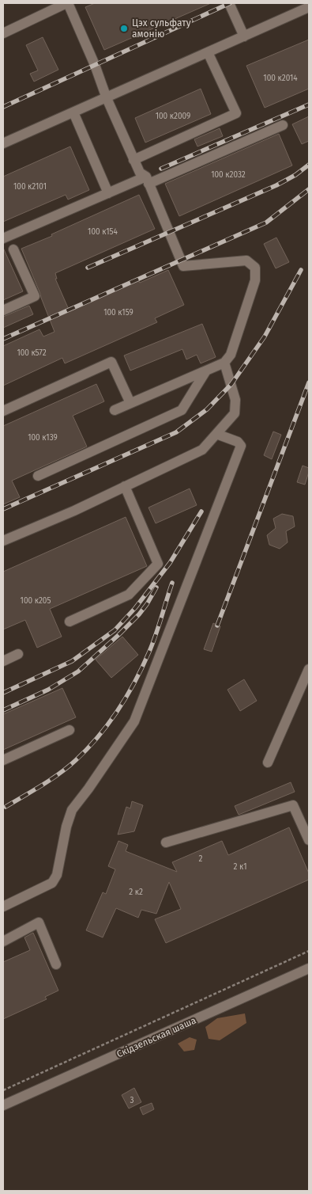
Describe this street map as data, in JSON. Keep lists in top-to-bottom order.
{
  "streets": {
    "street": ["Скідзельская шаша"]
  },
  "places": ["Цэх сульфату амонію"],
  "house_numbers": [
    "100 к2014",
    "100 к2009",
    "100 к2032",
    "100 к2101",
    "100 к154",
    "100 к159",
    "100 к572",
    "100 к139",
    "100 к205",
    "2",
    "2 к1",
    "2 к2",
    "3"
  ]
}
